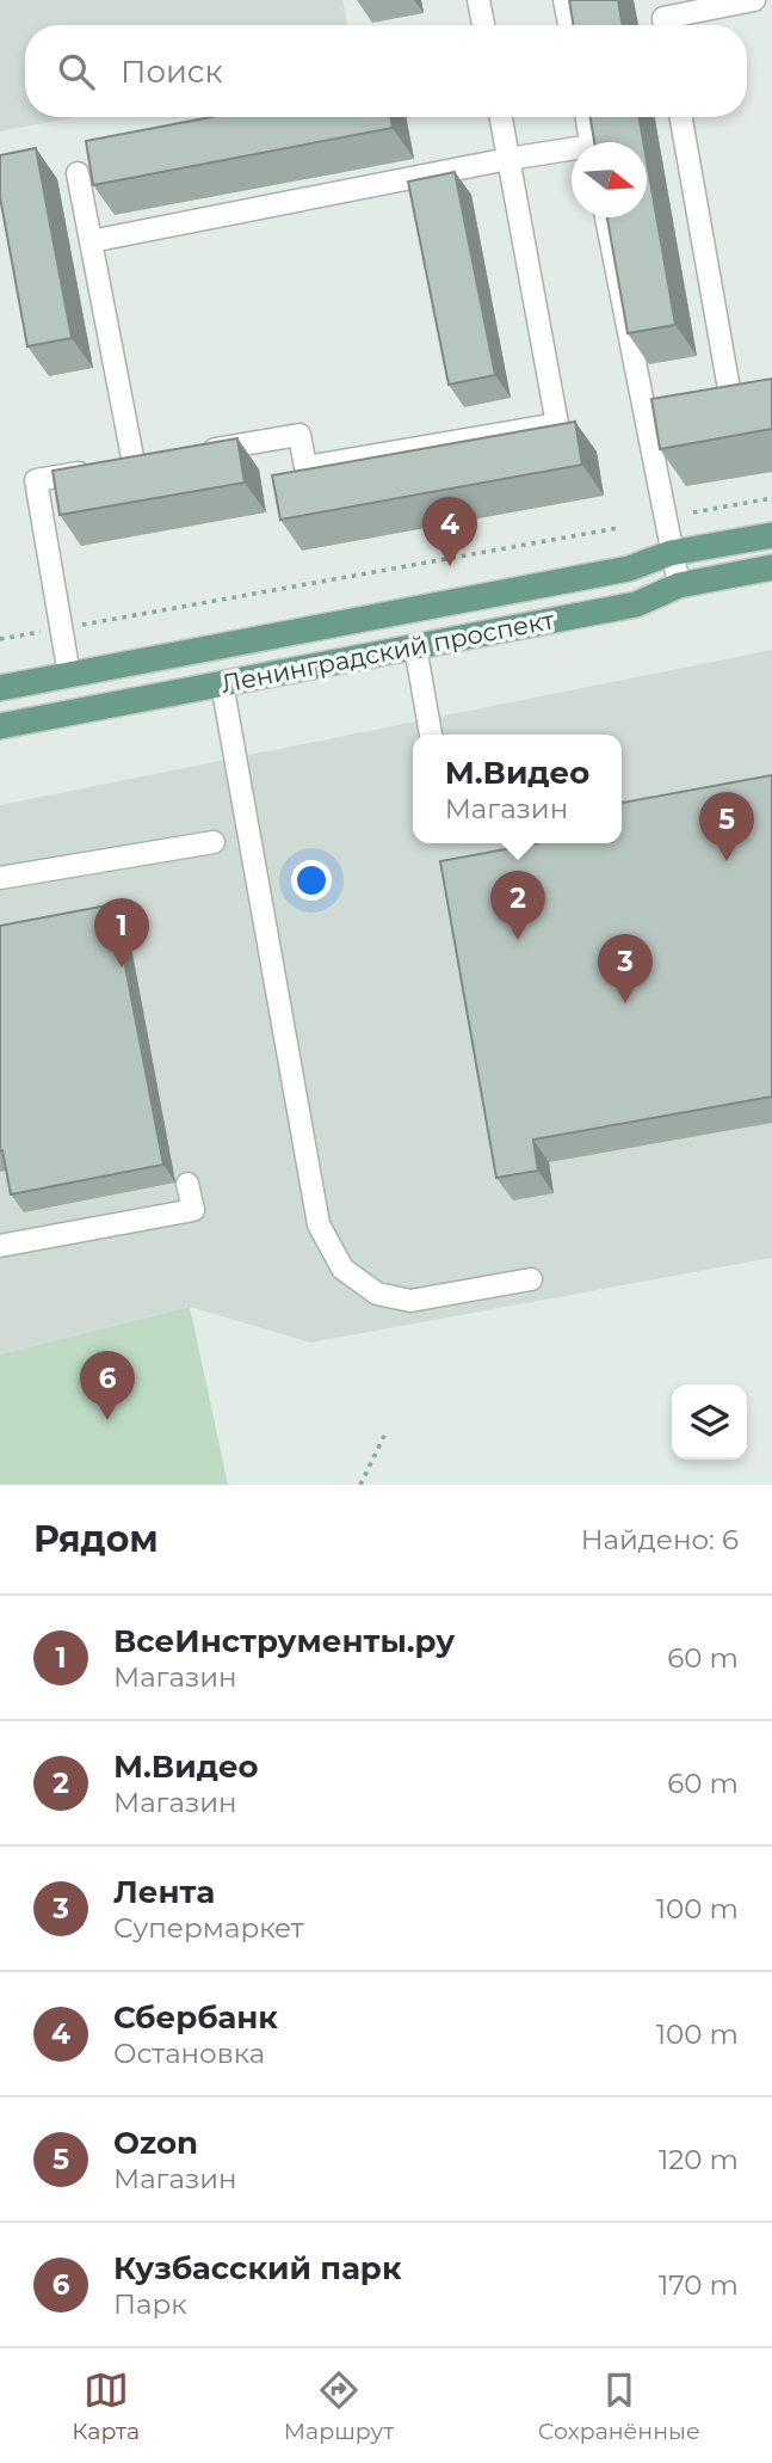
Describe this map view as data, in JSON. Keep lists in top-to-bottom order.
{
  "streets": {
    "main road": ["Ленинградский проспект"]
  },
  "north": "right",
  "page": {
    "search": "Поиск",
    "pins": [
      "4",
      "5",
      "2",
      "1",
      "3",
      "6"
    ],
    "popup": ["М.Видео", "Магазин"],
    "heading": ["Рядом", "Найдено: 6"],
    "list": [
      {
        "mark": "1",
        "name": "ВсеИнструменты.ру",
        "note": "Магазин",
        "value": "60 m"
      },
      {
        "mark": "2",
        "name": "М.Видео",
        "note": "Магазин",
        "value": "60 m"
      },
      {
        "mark": "3",
        "name": "Лента",
        "note": "Супермаркет",
        "value": "100 m"
      },
      {
        "mark": "4",
        "name": "Сбербанк",
        "note": "Остановка",
        "value": "100 m"
      },
      {
        "mark": "5",
        "name": "Ozon",
        "note": "Магазин",
        "value": "120 m"
      },
      {
        "mark": "6",
        "name": "Кузбасский парк",
        "note": "Парк",
        "value": "170 m"
      }
    ],
    "nav": ["Карта", "Маршрут", "Сохранённые"]
  }
}
